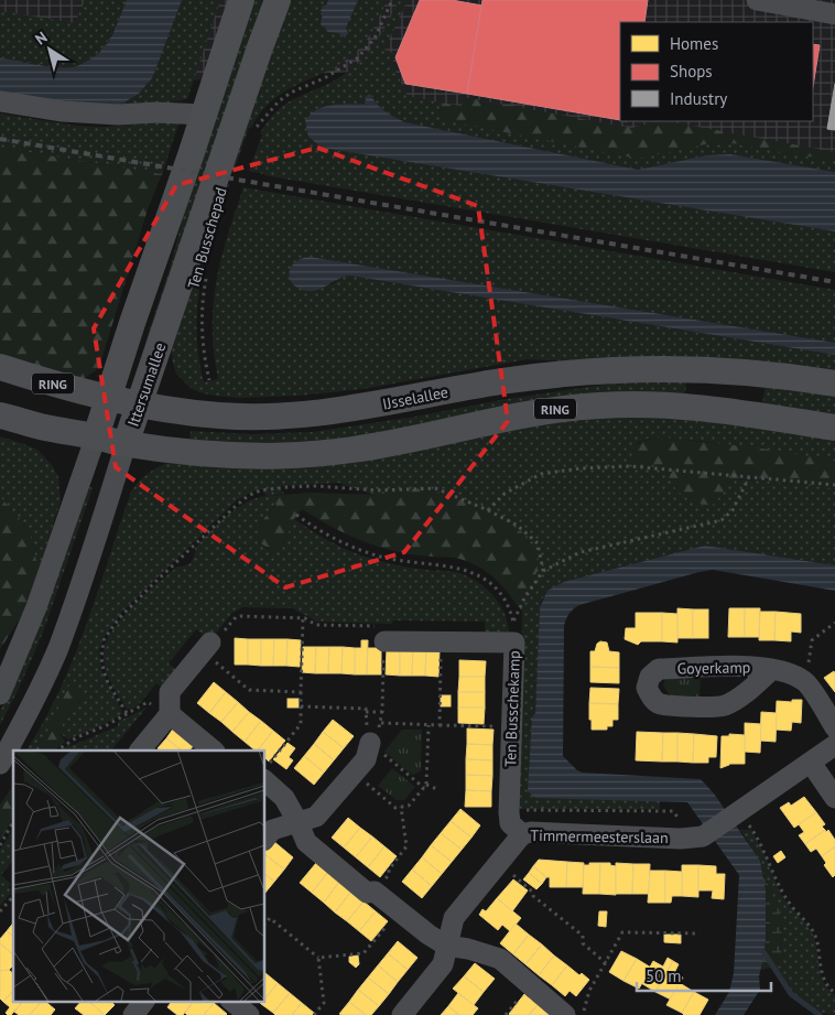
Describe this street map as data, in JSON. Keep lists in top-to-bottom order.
{
  "streets": {
    "main road": ["RING", "Ittersumallee", "IJsselallee"],
    "street": ["Goyerkamp", "Ten Busschekamp", "Timmermeesterslaan"],
    "path": ["Ten Busschepad"]
  },
  "crossings": [
    ["RING", "Ittersumallee"],
    ["Ittersumallee", "IJsselallee"]
  ],
  "legend": ["Homes", "Shops", "Industry"],
  "scale_bar": "50 m",
  "north": "top left"
}
